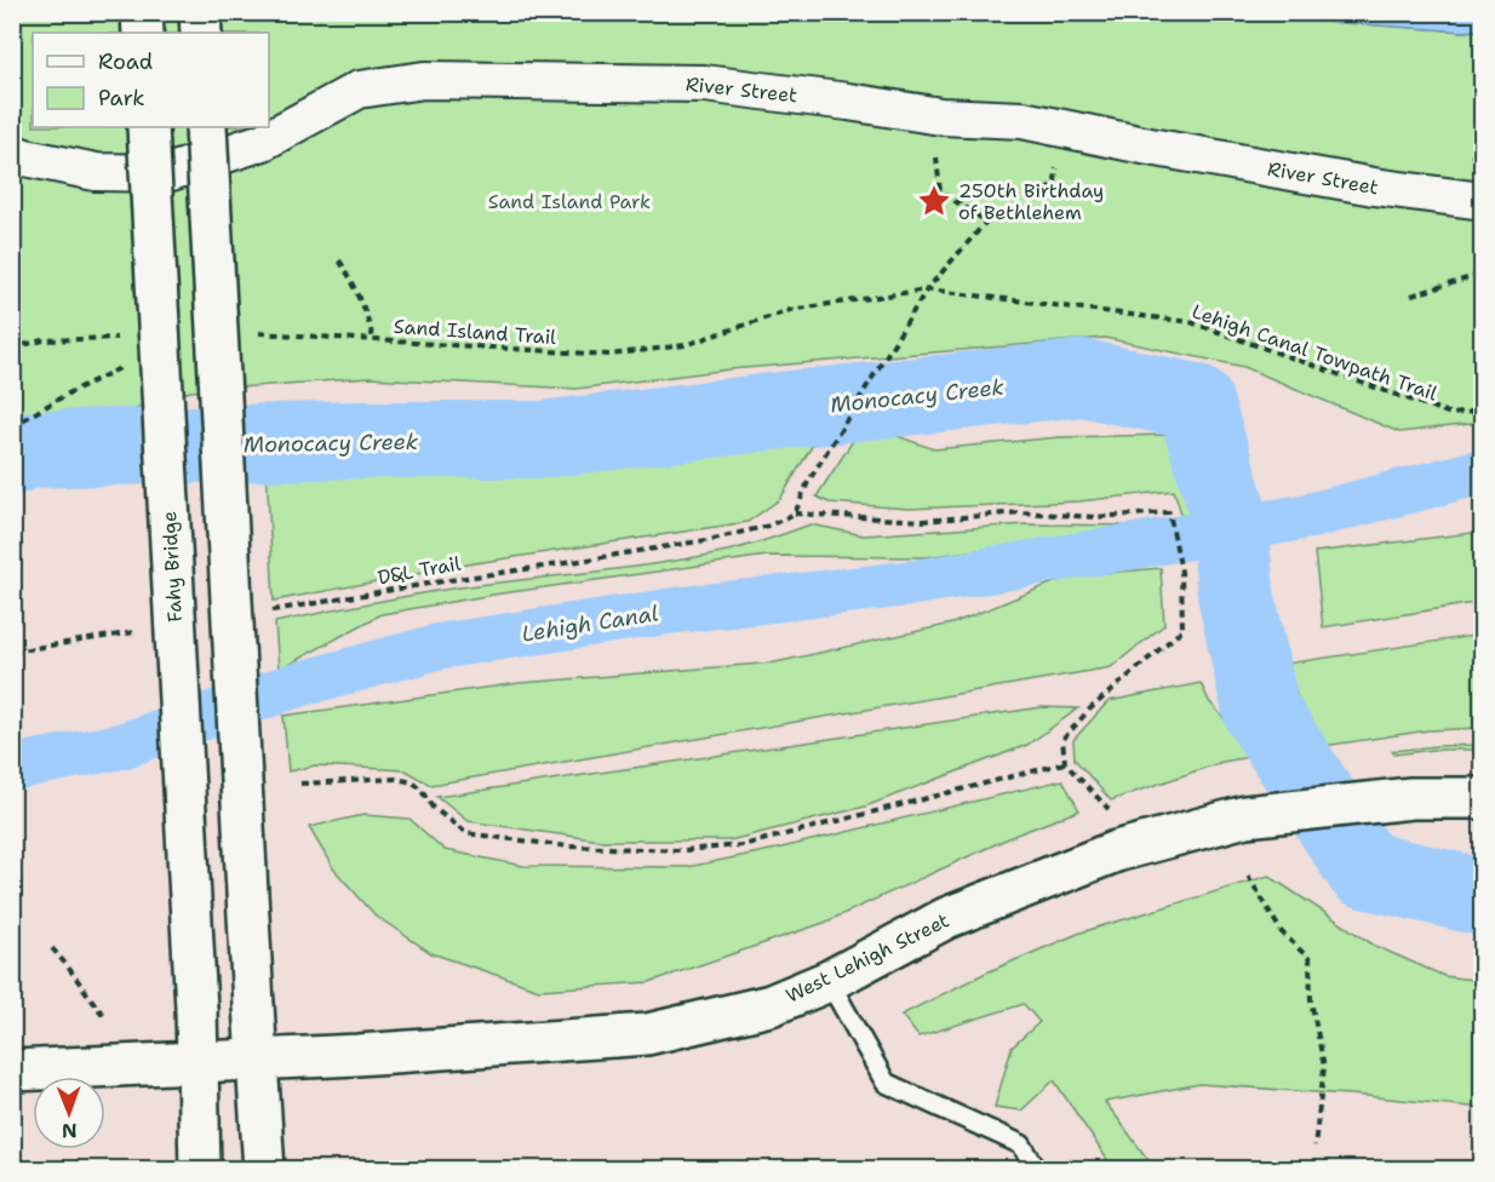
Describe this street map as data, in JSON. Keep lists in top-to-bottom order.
{
  "streets": {
    "main road": ["Fahy Bridge", "West Lehigh Street"],
    "street": ["River Street"],
    "path": ["Sand Island Trail", "Lehigh Canal Towpath Trail", "D&L Trail"]
  },
  "crossings": [
    ["Sand Island Trail", "Lehigh Canal Towpath Trail"],
    ["Fahy Bridge", "West Lehigh Street"]
  ],
  "water": ["Monocacy Creek", "Lehigh Canal"],
  "parks": ["Sand Island Park"],
  "places": {
    "place": ["250th Birthday of Bethlehem"]
  },
  "legend": ["Road", "Park"],
  "north": "bottom"
}
